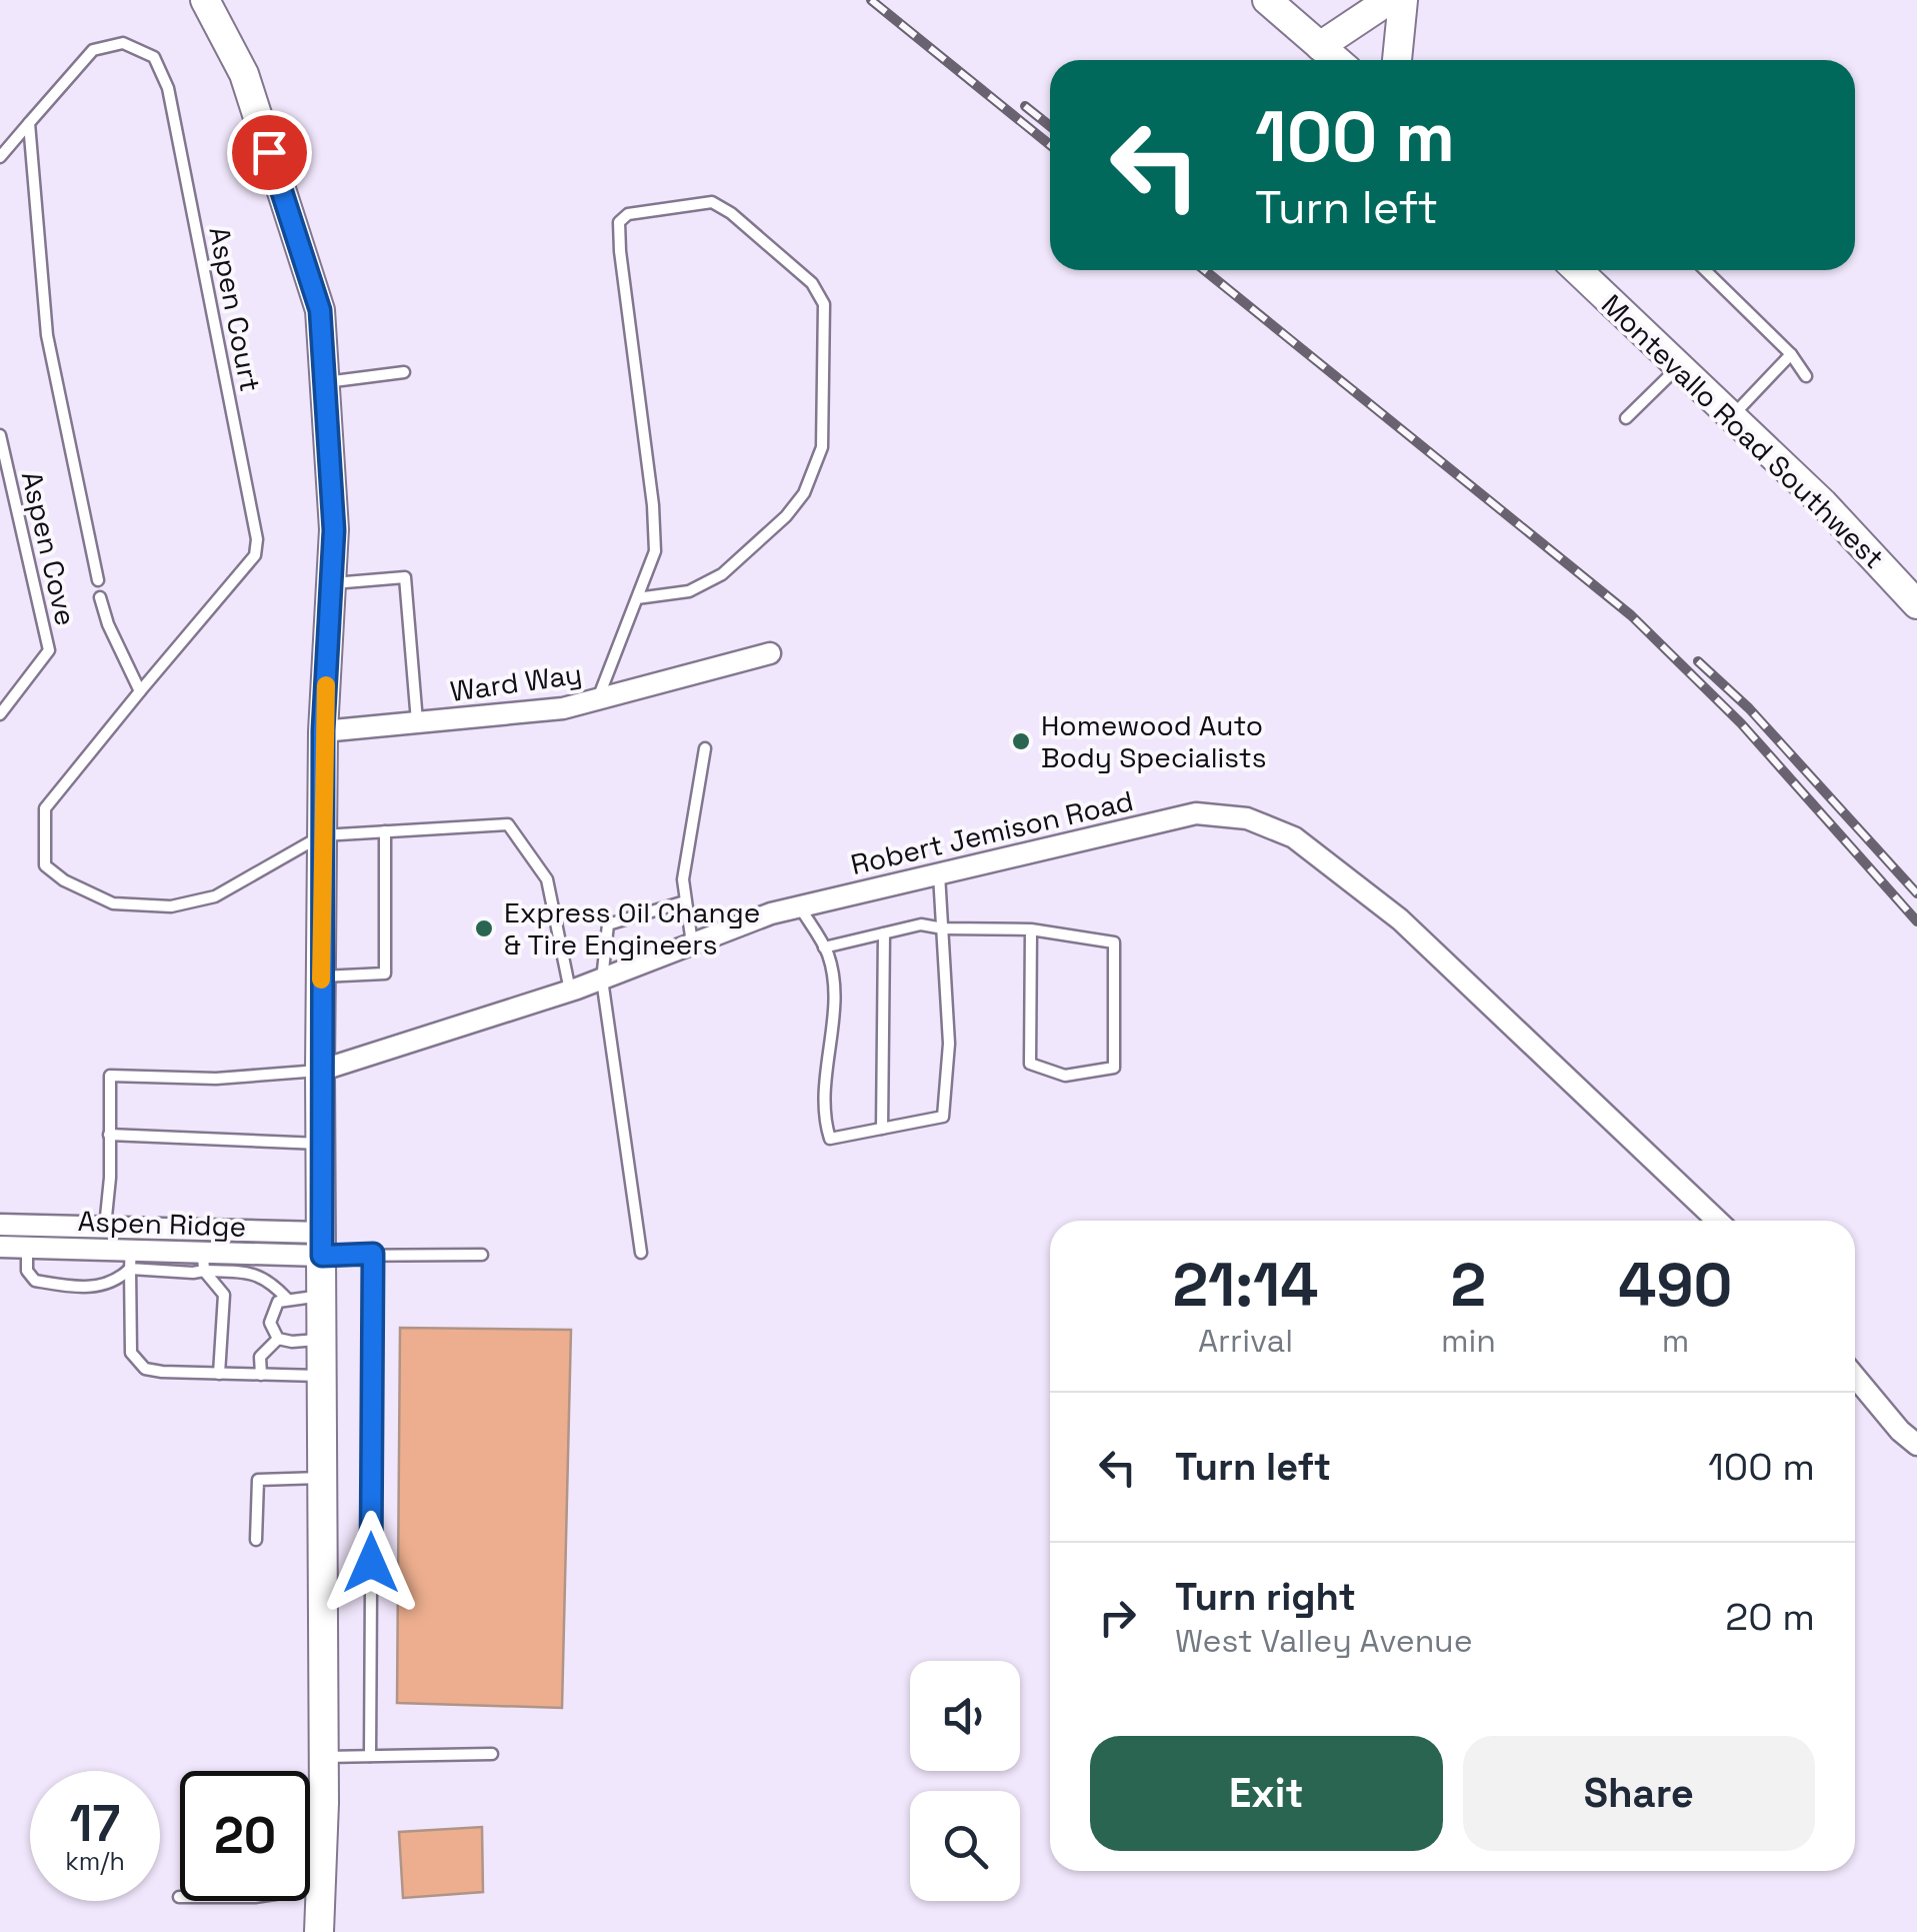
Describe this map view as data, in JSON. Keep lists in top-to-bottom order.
{
  "streets": {
    "street": [
      "Montevallo Road Southwest",
      "Ward Way",
      "Robert Jemison Road",
      "Aspen Ridge"
    ],
    "lane": ["Aspen Court", "Aspen Cove"]
  },
  "places": ["Homewood Auto Body Specialists", "Express Oil Change & Tire Engineers"],
  "page": {
    "turn": ["100 m", "Turn left"],
    "eta": [
      "21:14",
      "Arrival",
      "2",
      "min",
      "490",
      "m"
    ],
    "list": [
      {
        "name": "Turn left",
        "value": "100 m"
      },
      {
        "name": "Turn right",
        "note": "West Valley Avenue",
        "value": "20 m"
      }
    ],
    "buttons": ["Exit", "Share"],
    "speed": "17 km/h",
    "limit": "20"
  }
}
